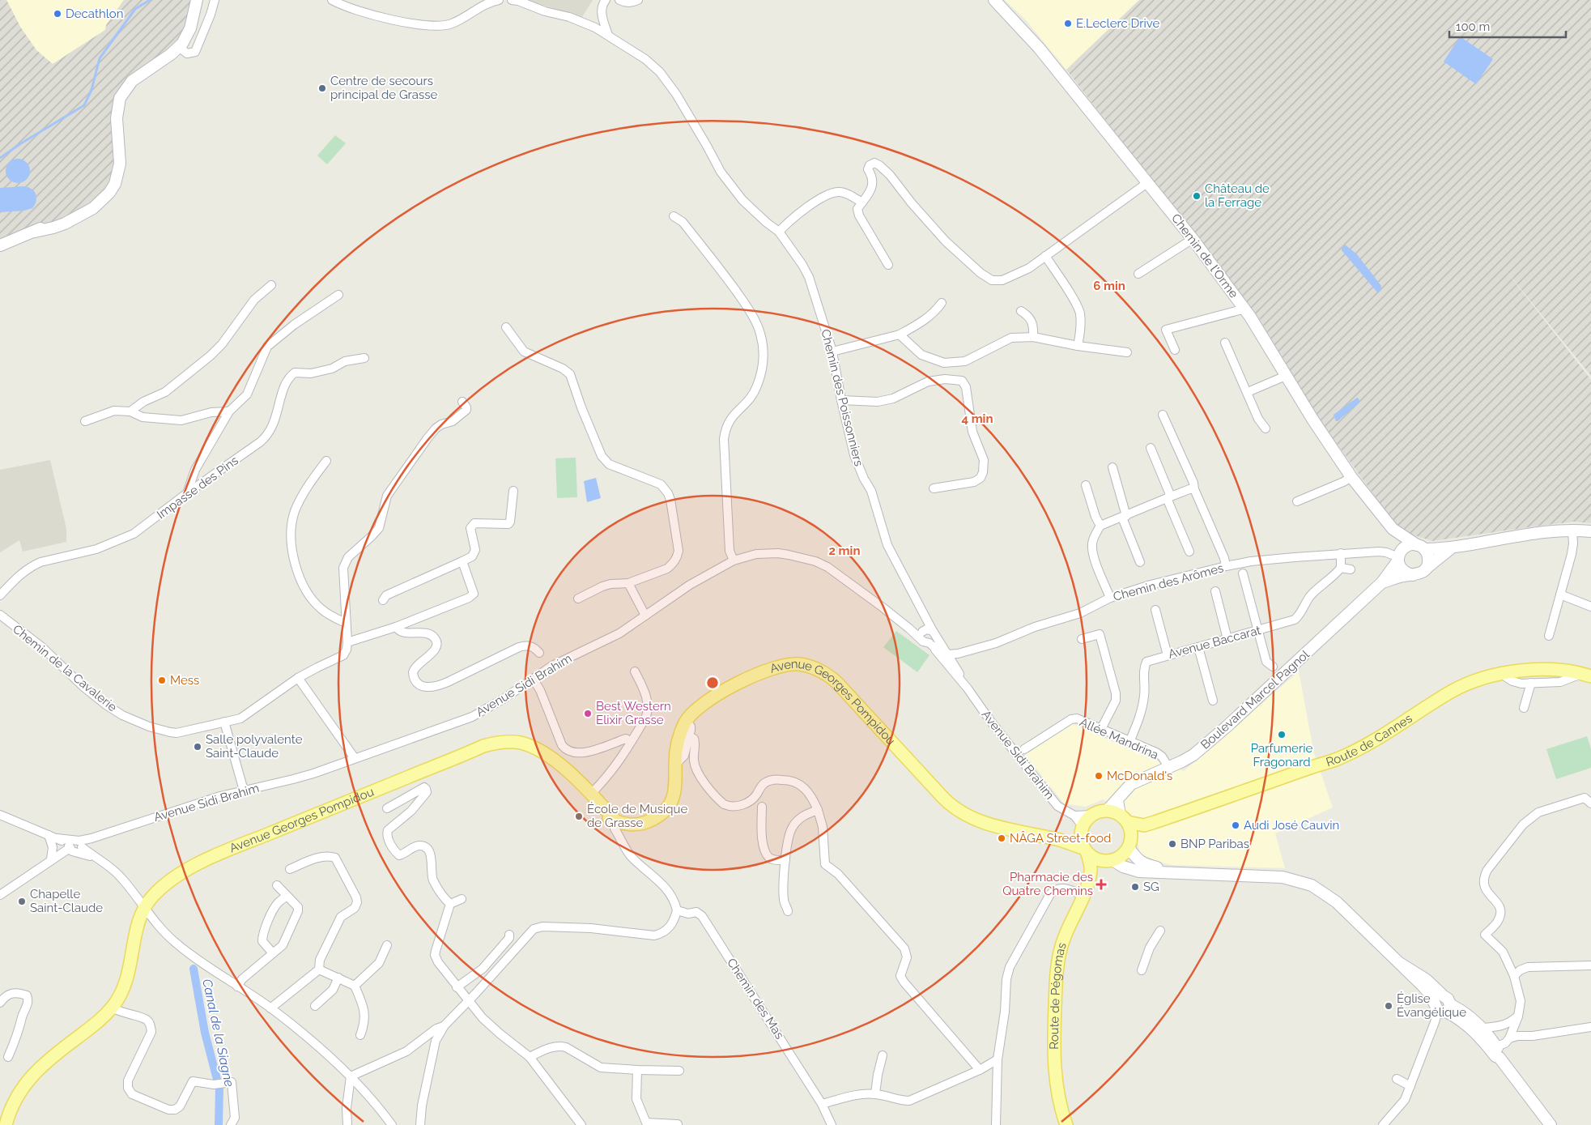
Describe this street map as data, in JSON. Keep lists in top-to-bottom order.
{
  "streets": {
    "main road": ["Avenue Georges Pompidou", "Route de Cannes", "Route de Pégomas"],
    "street": [
      "Chemin de l'Orme",
      "Chemin des Poissonniers",
      "Impasse des Pins",
      "Chemin des Arômes",
      "Avenue Baccarat",
      "Chemin de la Cavalerie",
      "Avenue Sidi Brahim",
      "Boulevard Marcel Pagnol",
      "Allée Mandrina",
      "Chemin des Mas"
    ]
  },
  "crossings": [
    ["Chemin de l'Orme", "Chemin des Arômes"],
    ["Chemin de l'Orme", "Boulevard Marcel Pagnol"],
    ["Chemin des Poissonniers", "Avenue Sidi Brahim"],
    ["Chemin des Arômes", "Avenue Sidi Brahim"],
    ["Chemin des Arômes", "Boulevard Marcel Pagnol"],
    ["Avenue Baccarat", "Allée Mandrina"],
    ["Avenue Sidi Brahim", "Boulevard Marcel Pagnol"],
    ["Avenue Sidi Brahim", "Avenue Georges Pompidou"],
    ["Avenue Sidi Brahim", "Route de Cannes"],
    ["Boulevard Marcel Pagnol", "Avenue Georges Pompidou"],
    ["Boulevard Marcel Pagnol", "Allée Mandrina"],
    ["Boulevard Marcel Pagnol", "Route de Cannes"],
    ["Avenue Georges Pompidou", "Route de Cannes"]
  ],
  "water": ["Canal de la Siagne"],
  "places": {
    "other": [
      "Decathlon",
      "E.Leclerc Drive",
      "Centre de secours principal de Grasse",
      "Château de la Ferrage",
      "Mess",
      "Best Western Elixir Grasse",
      "Parfumerie Fragonard",
      "Salle polyvalente Saint-Claude",
      "McDonald's",
      "École de Musique de Grasse",
      "Audi José Cauvin",
      "NÂGA Street-food",
      "BNP Paribas",
      "SG",
      "Chapelle Saint-Claude",
      "Église Évangélique"
    ],
    "health": ["Pharmacie des Quatre Chemins"]
  },
  "scale_bar": "100 m",
  "rings": ["6 min", "4 min", "2 min"]
}
